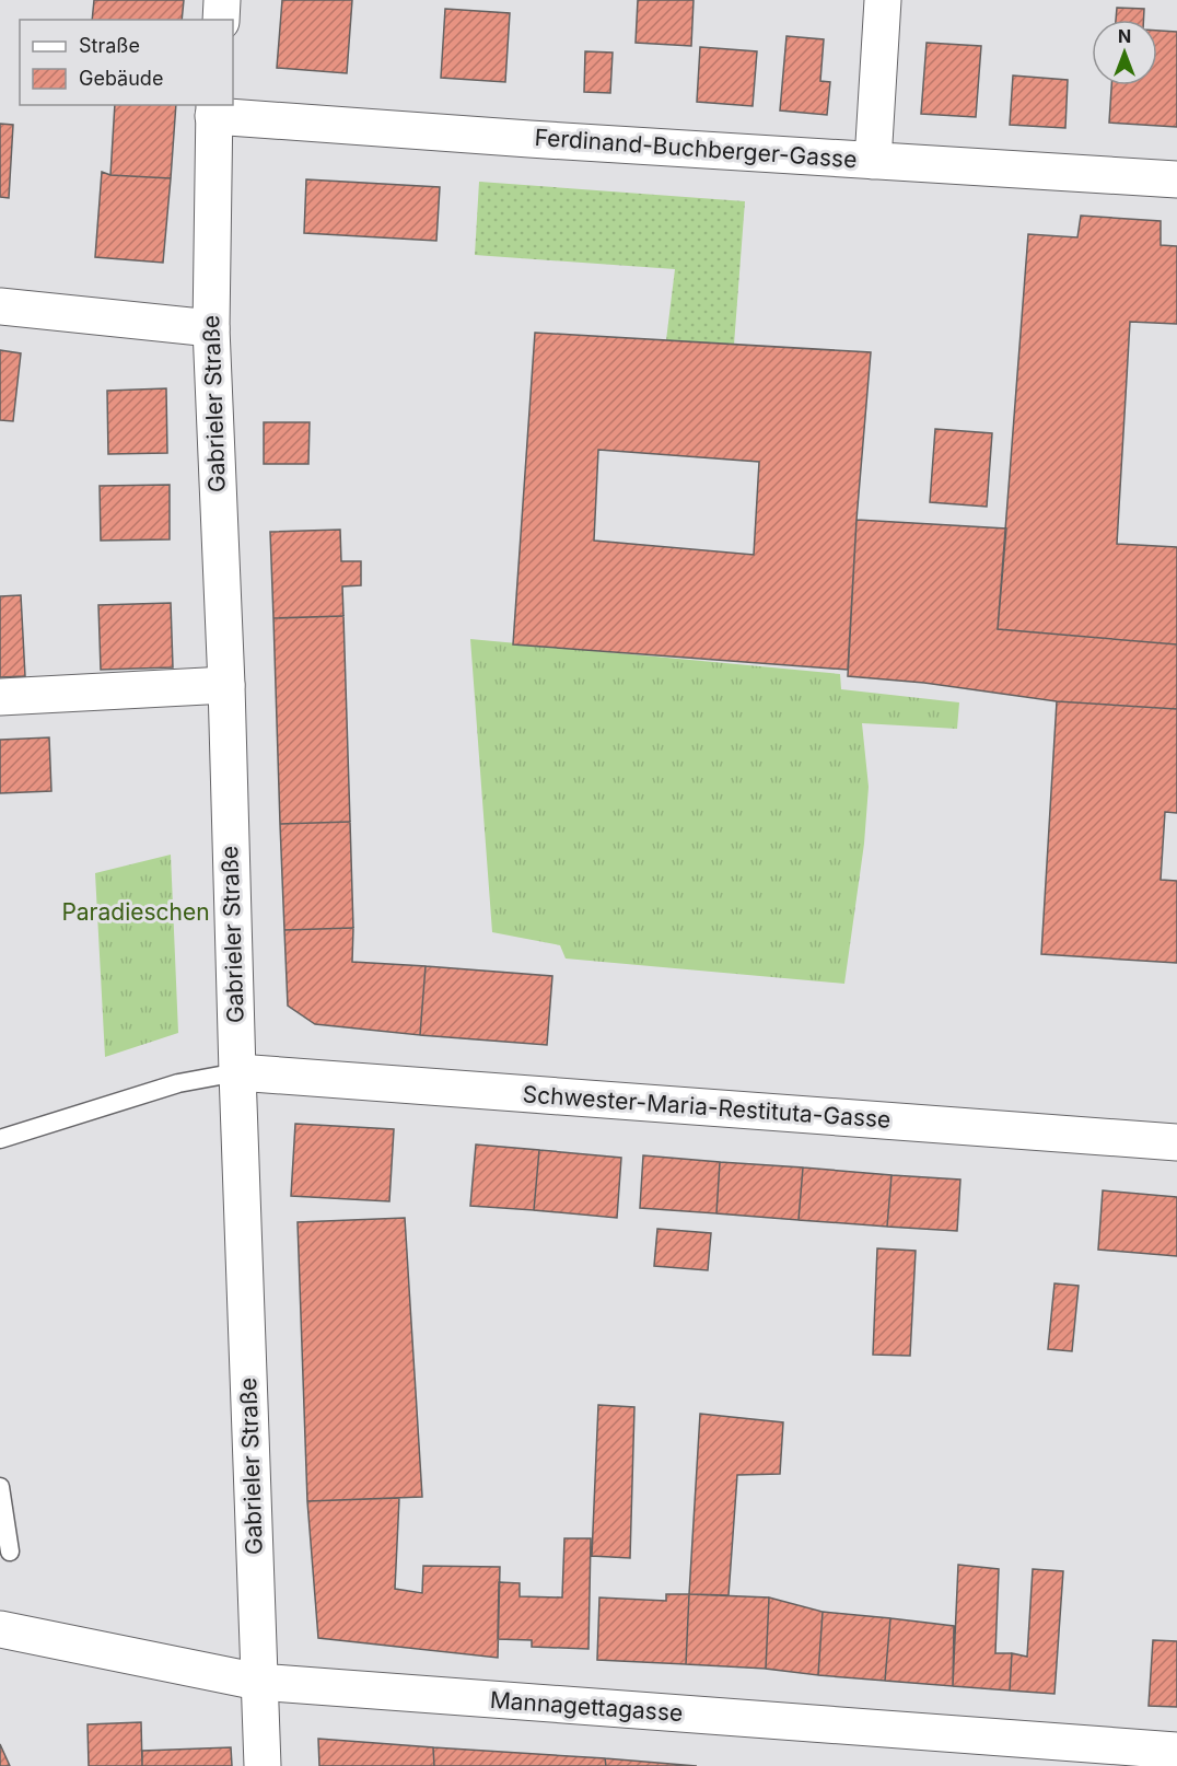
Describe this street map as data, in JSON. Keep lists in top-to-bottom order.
{
  "streets": {
    "street": [
      "Ferdinand-Buchberger-Gasse",
      "Gabrieler Straße",
      "Schwester-Maria-Restituta-Gasse",
      "Mannagettagasse"
    ]
  },
  "crossings": [
    ["Ferdinand-Buchberger-Gasse", "Gabrieler Straße"],
    ["Gabrieler Straße", "Schwester-Maria-Restituta-Gasse"],
    ["Gabrieler Straße", "Mannagettagasse"]
  ],
  "parks": ["Paradieschen"],
  "legend": ["Straße", "Gebäude"],
  "north": "top"
}
